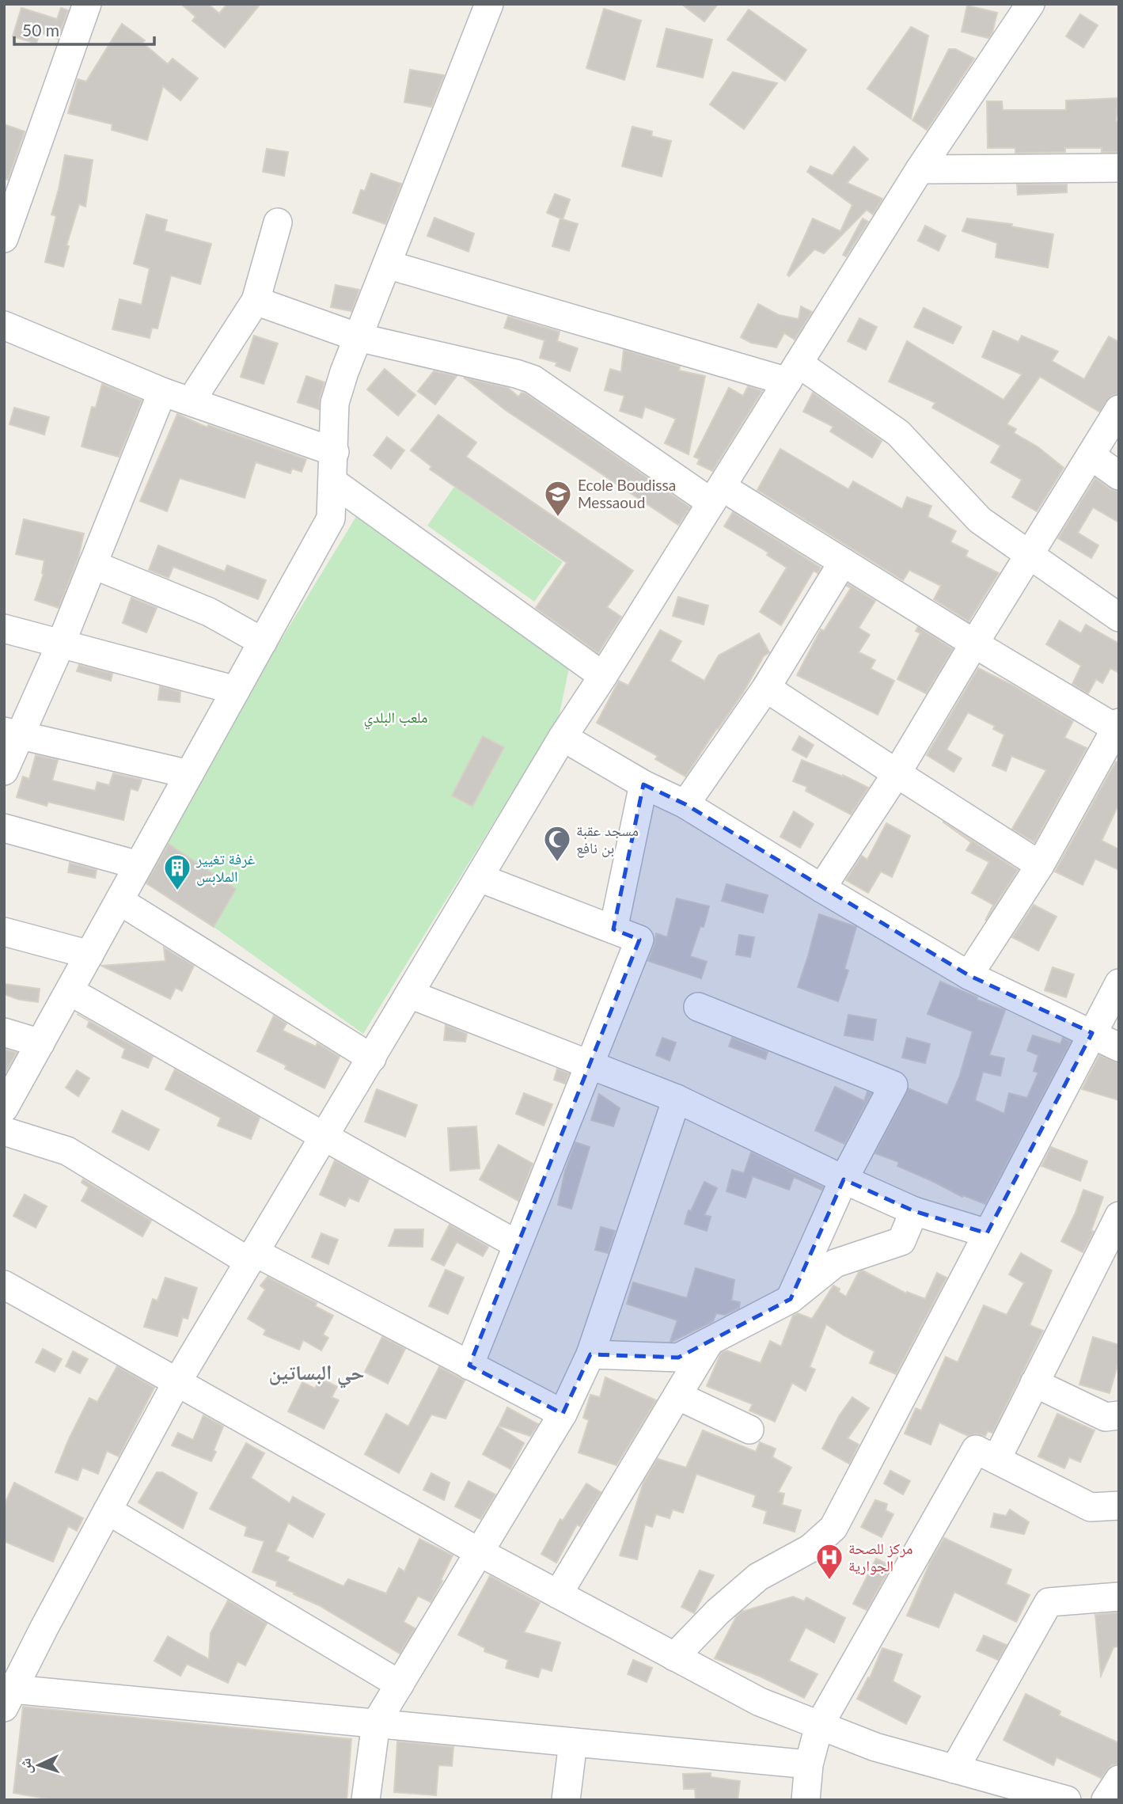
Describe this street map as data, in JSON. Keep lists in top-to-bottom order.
{
  "districts": ["حي البساتين"],
  "parks": ["ملعب البلدي"],
  "places": {
    "school or university": ["Ecole Boudissa Messaoud"],
    "mosque": ["مسجد عقبة بن نافع"],
    "building": ["غرفة تغيير الملابس"],
    "hospital": ["مركز للصحة الجوارية"]
  },
  "scale_bar": "50 m",
  "north": "left"
}
